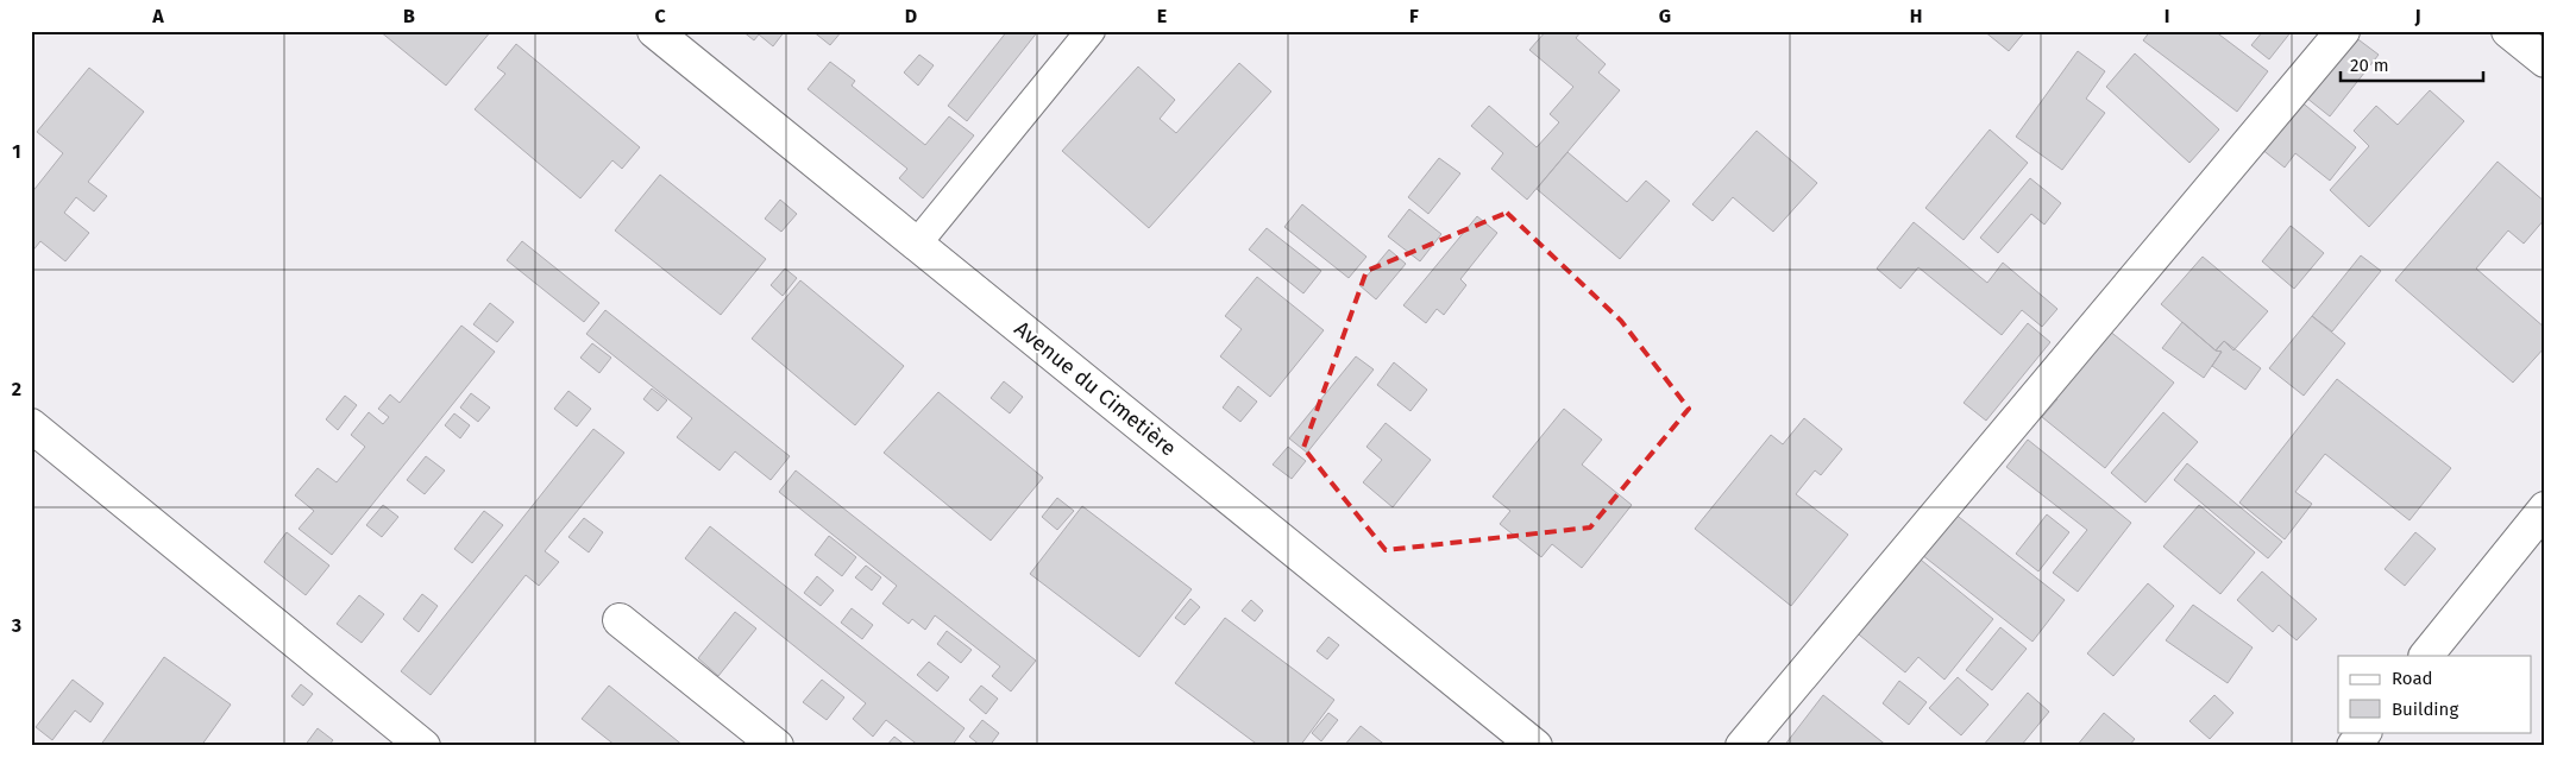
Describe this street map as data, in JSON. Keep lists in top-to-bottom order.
{
  "streets": {
    "street": ["Avenue du Cimetière"]
  },
  "legend": ["Road", "Building"],
  "scale_bar": "20 m",
  "grid": {
    "columns": [
      "A",
      "B",
      "C",
      "D",
      "E",
      "F",
      "G",
      "H",
      "I",
      "J"
    ],
    "rows": ["1", "2", "3"]
  }
}
